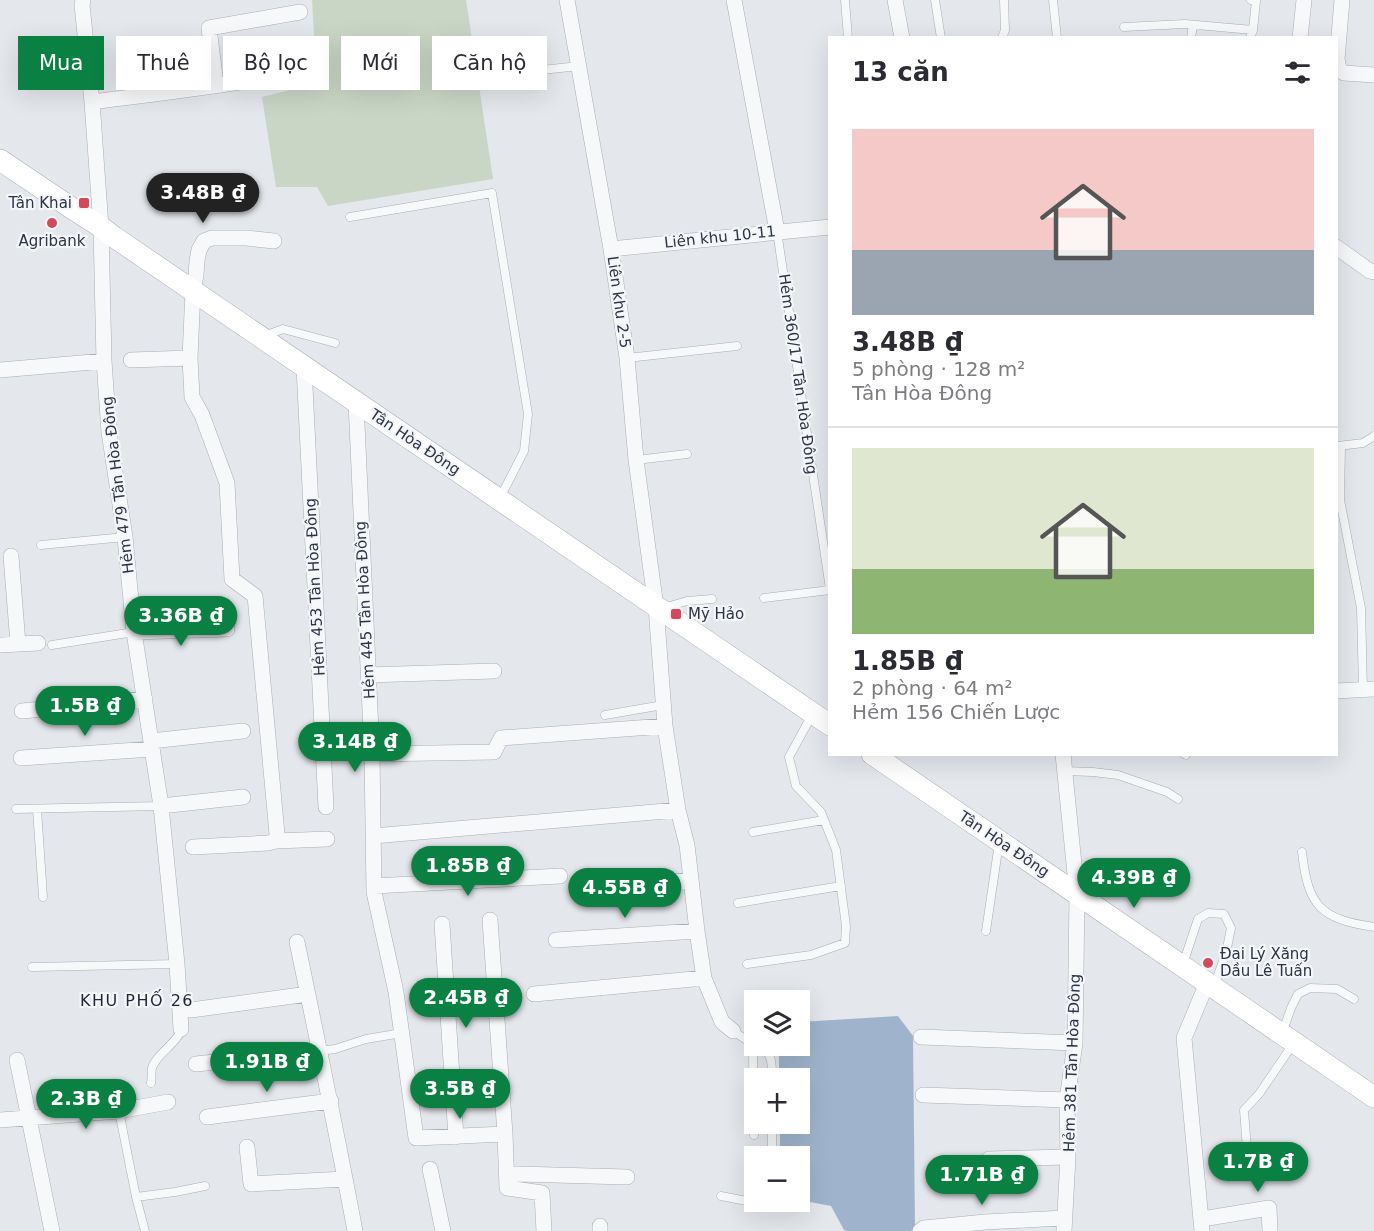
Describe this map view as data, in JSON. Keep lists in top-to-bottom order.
{
  "streets": {
    "street": [
      "Liên khu 10-11",
      "Liên khu 2-5",
      "Tân Hòa Đông",
      "Hẻm 479 Tân Hòa Đông",
      "Hẻm 453 Tân Hòa Đông",
      "Hẻm 445 Tân Hòa Đông",
      "Hẻm 381 Tân Hòa Đông"
    ],
    "lane": ["Hẻm 360/17 Tân Hòa Đông"]
  },
  "crossings": [
    ["Liên khu 10-11", "Liên khu 2-5"],
    ["Liên khu 10-11", "Hẻm 360/17 Tân Hòa Đông"],
    ["Liên khu 2-5", "Tân Hòa Đông"],
    ["Tân Hòa Đông", "Hẻm 479 Tân Hòa Đông"],
    ["Tân Hòa Đông", "Hẻm 453 Tân Hòa Đông"],
    ["Tân Hòa Đông", "Hẻm 445 Tân Hòa Đông"],
    ["Tân Hòa Đông", "Hẻm 381 Tân Hòa Đông"]
  ],
  "districts": ["KHU PHỐ 26"],
  "places": {
    "transit": ["Tân Khai", "Mỹ Hảo"],
    "other": ["Agribank", "Đại Lý Xăng Dầu Lê Tuấn"]
  },
  "page": {
    "chip": [
      "Mua",
      "Thuê",
      "Bộ lọc",
      "Mới",
      "Căn hộ"
    ],
    "heading": "13 căn",
    "list": [
      {
        "name": "3.48B ₫",
        "note": "5 phòng · 128 m² · Tân Hòa Đông"
      },
      {
        "name": "1.85B ₫",
        "note": "2 phòng · 64 m² · Hẻm 156 Chiến Lược"
      }
    ],
    "price": [
      "3.48B ₫",
      "3.36B ₫",
      "1.5B ₫",
      "3.14B ₫",
      "1.85B ₫",
      "4.39B ₫",
      "4.55B ₫",
      "2.45B ₫",
      "1.91B ₫",
      "3.5B ₫",
      "2.3B ₫",
      "1.7B ₫",
      "1.71B ₫"
    ],
    "map_buttons": ["+", "−"]
  }
}
